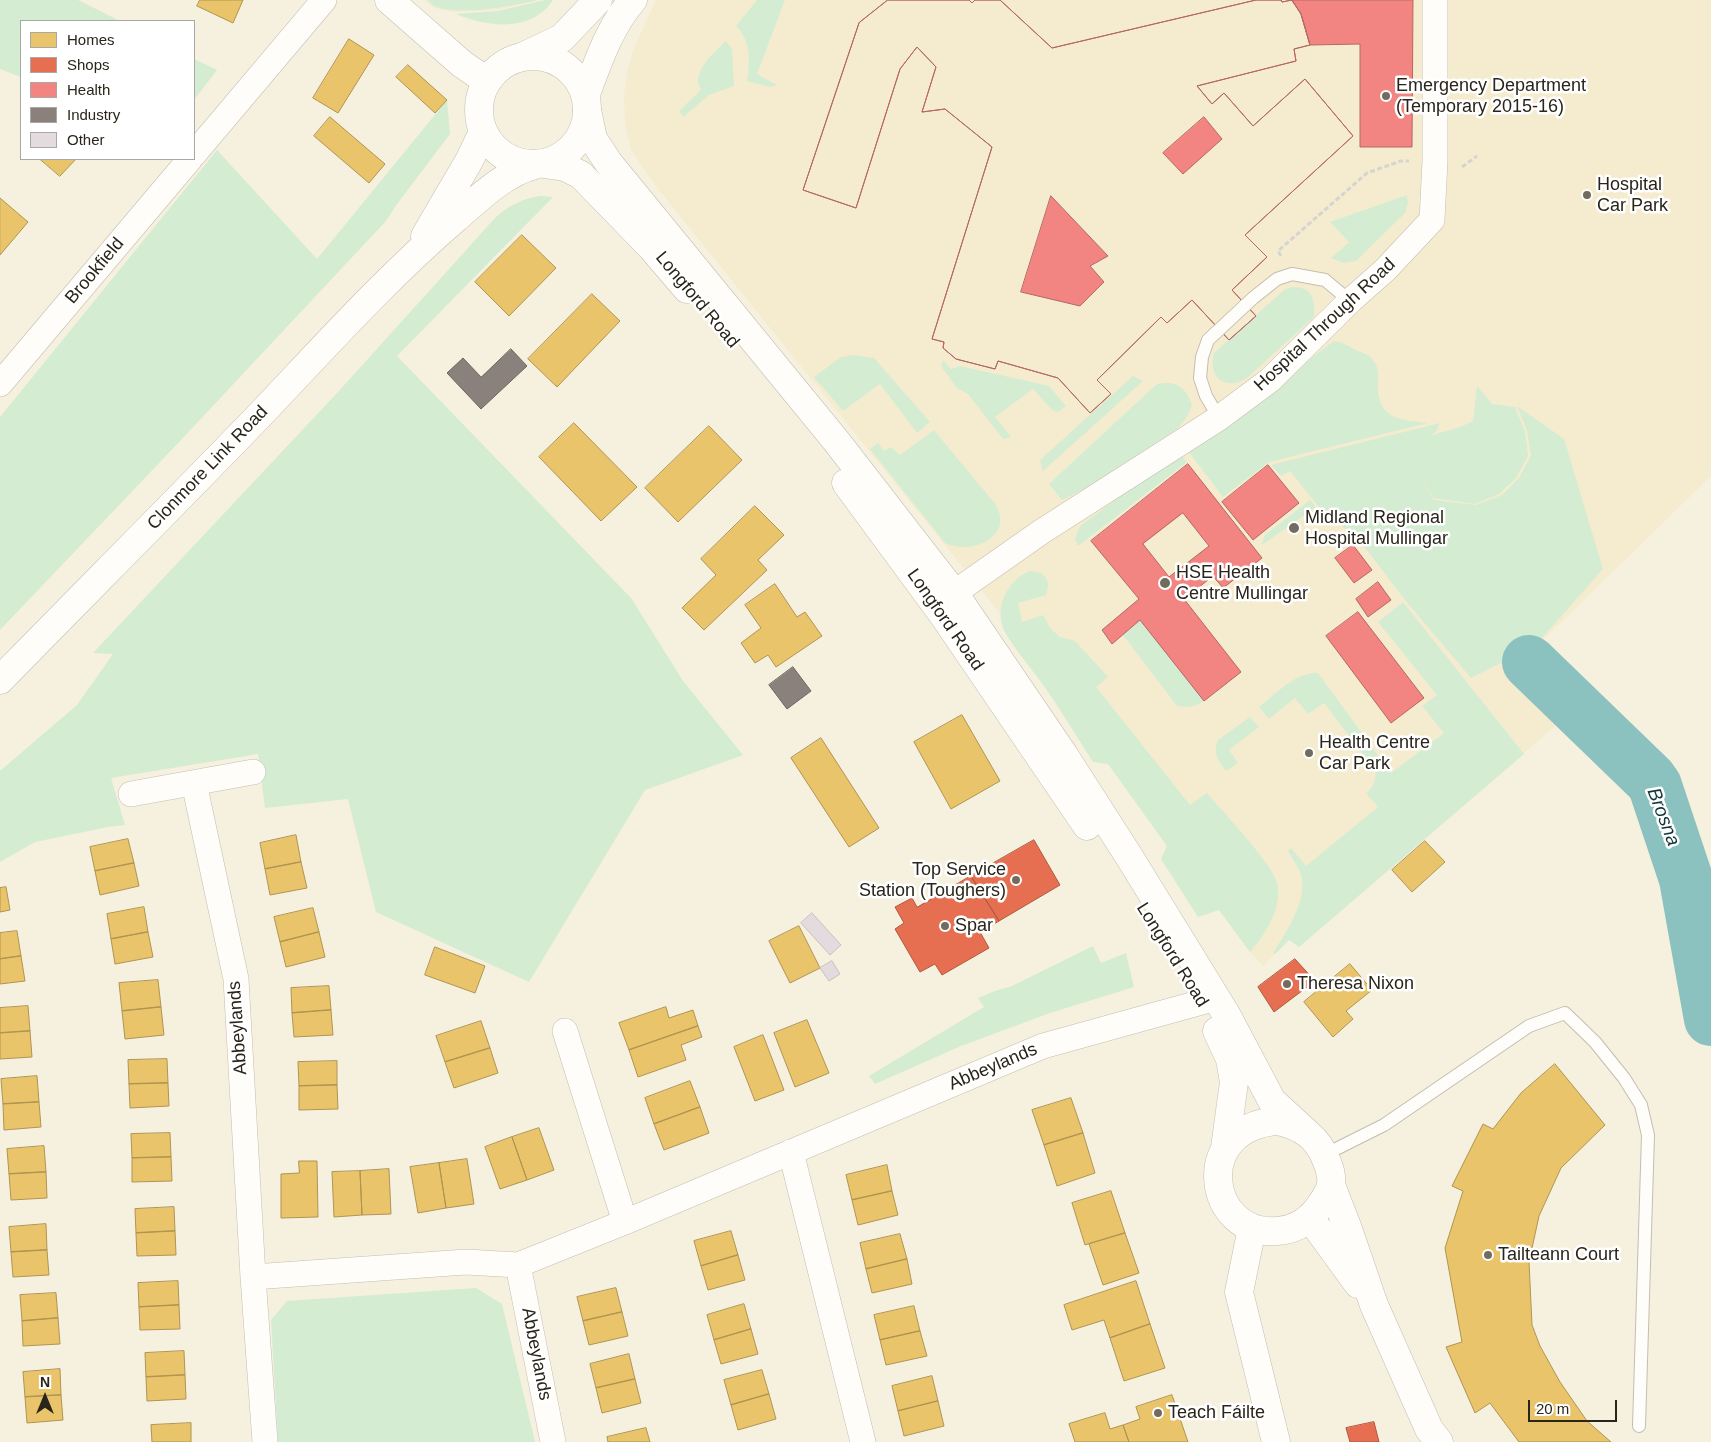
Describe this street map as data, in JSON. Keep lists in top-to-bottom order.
{
  "streets": {
    "street": [
      "Brookfield",
      "Longford Road",
      "Hospital Through Road",
      "Clonmore Link Road",
      "Abbeylands"
    ]
  },
  "crossings": [
    ["Longford Road", "Clonmore Link Road"],
    ["Longford Road", "Abbeylands"]
  ],
  "water": ["Brosna"],
  "places": [
    "Emergency Department (Temporary 2015-16)",
    "Hospital Car Park",
    "Midland Regional Hospital Mullingar",
    "HSE Health Centre Mullingar",
    "Health Centre Car Park",
    "Top Service Station (Toughers)",
    "Spar",
    "Theresa Nixon",
    "Tailteann Court",
    "Teach Fáilte"
  ],
  "legend": [
    "Homes",
    "Shops",
    "Health",
    "Industry",
    "Other"
  ],
  "scale_bar": "20 m",
  "north": "top"
}
